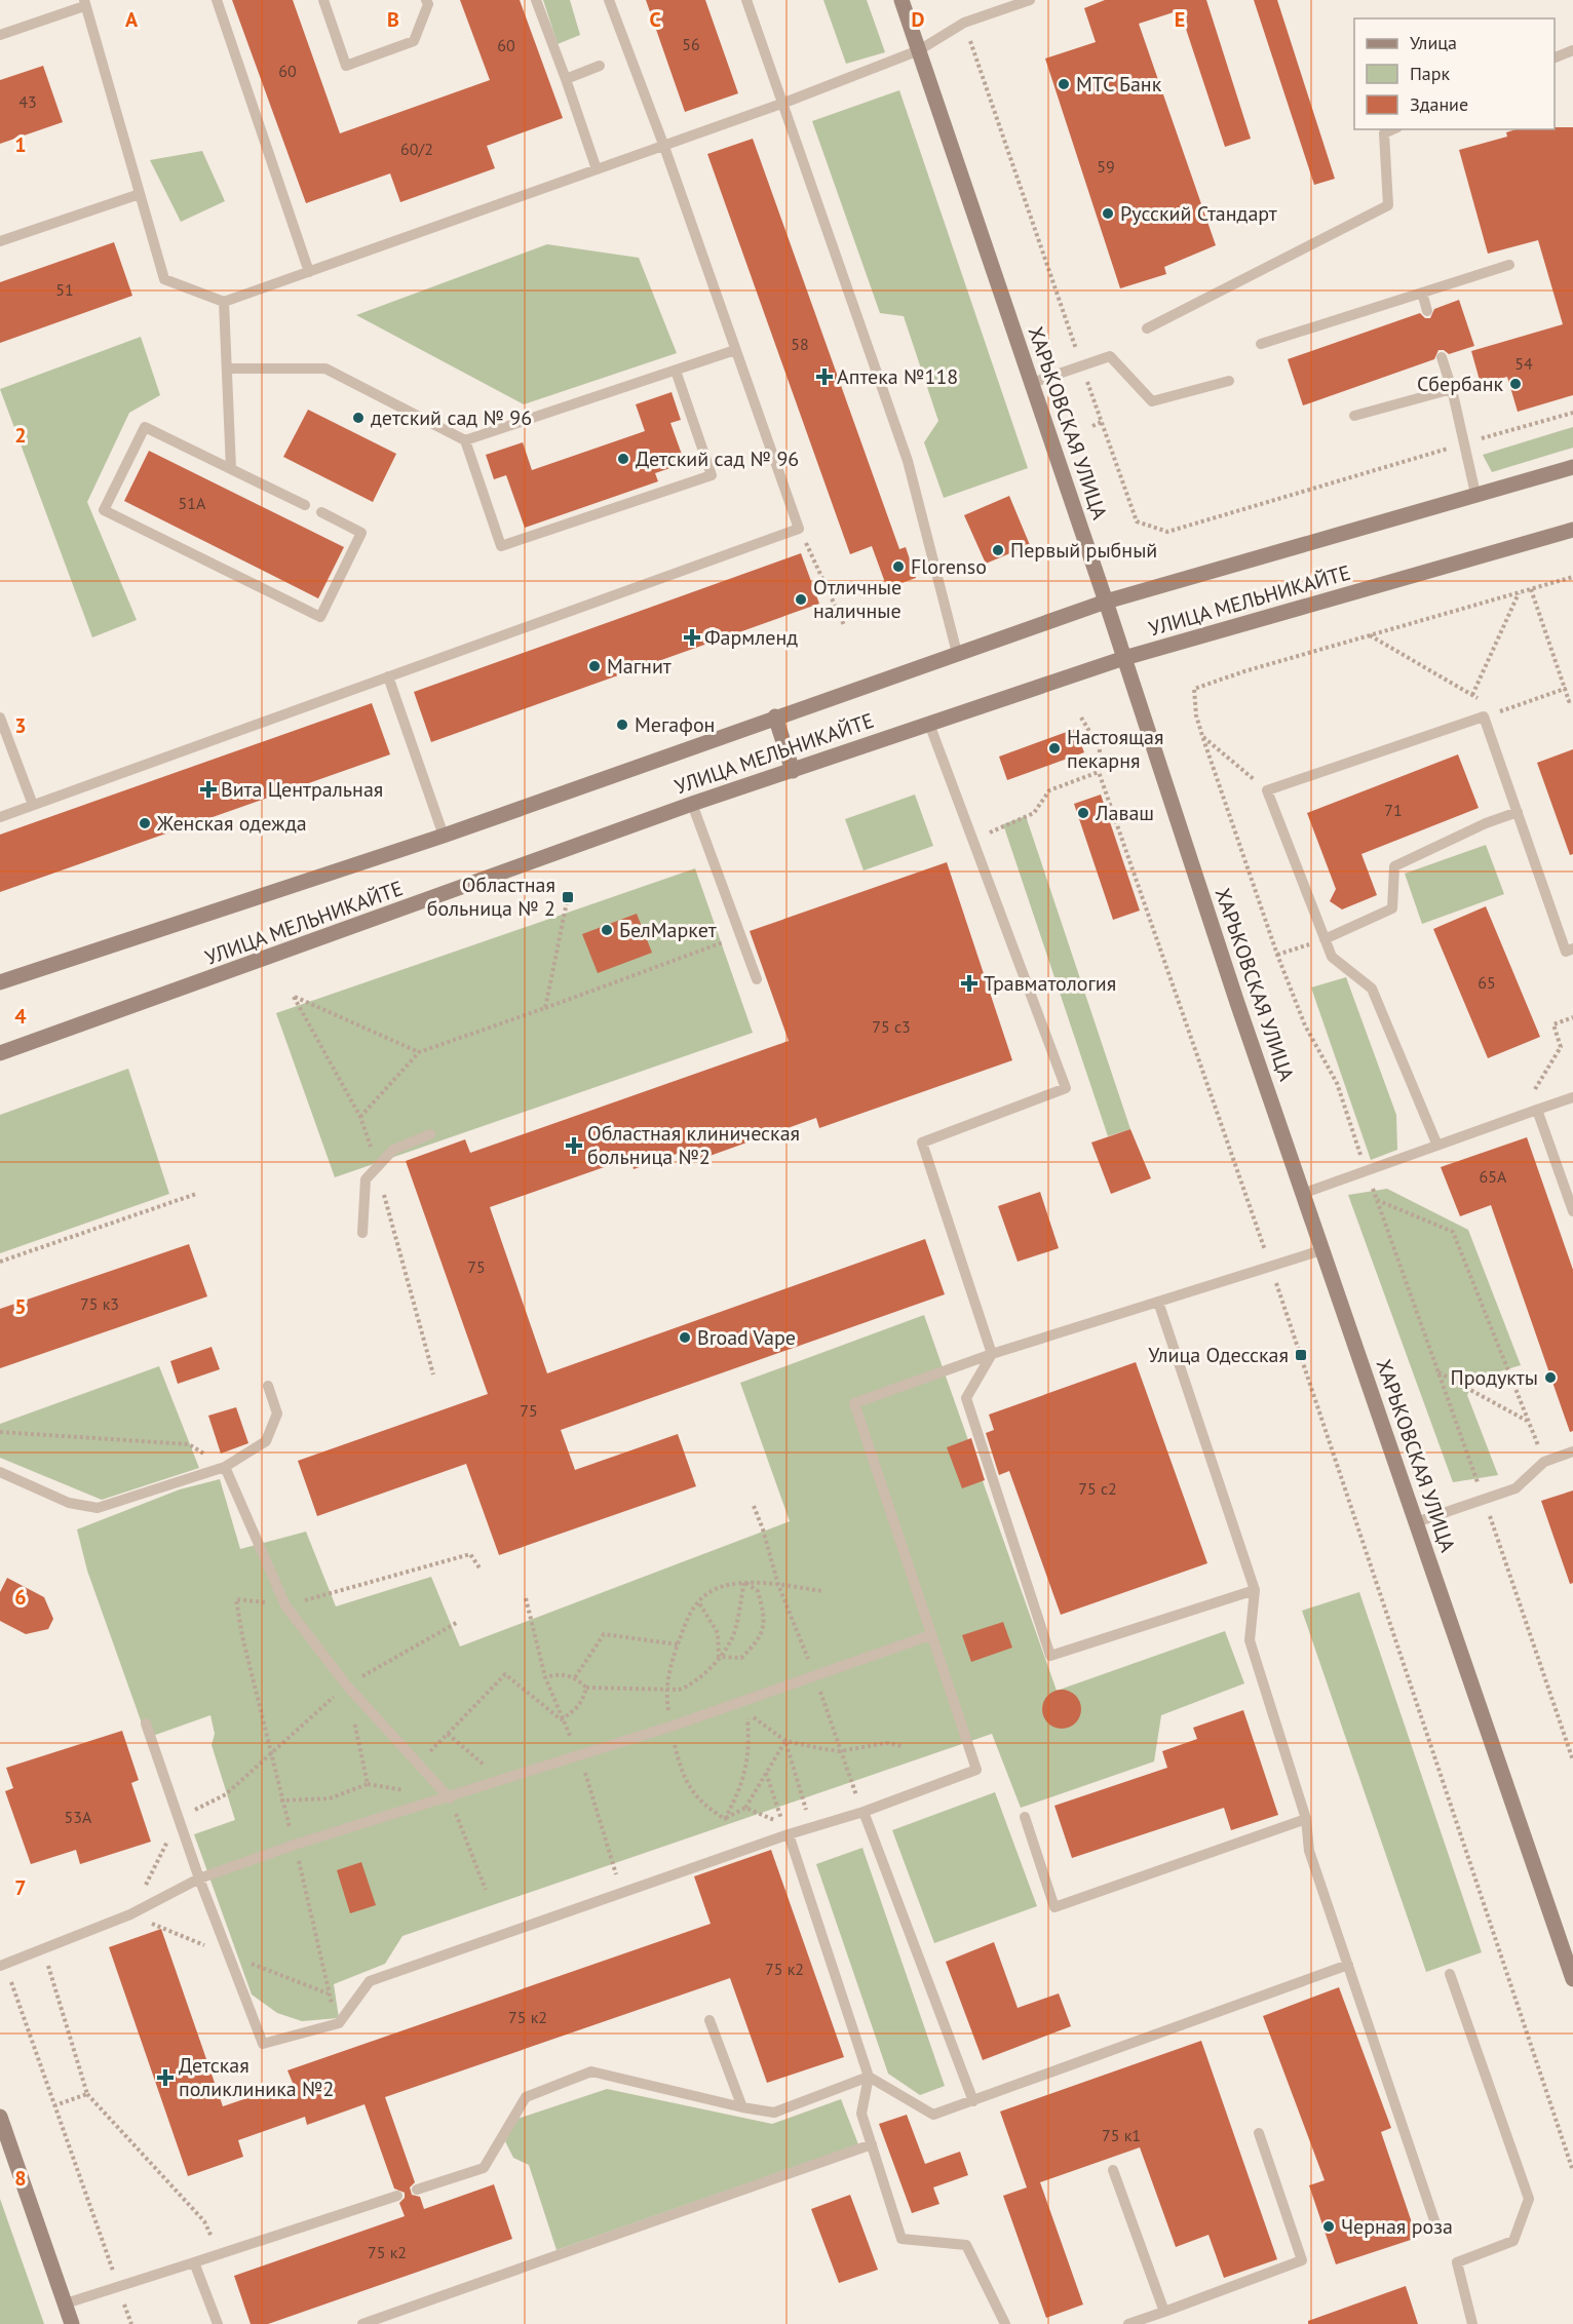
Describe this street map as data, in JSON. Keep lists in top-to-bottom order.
{
  "streets": {
    "main road": ["ХАРЬКОВСКАЯ УЛИЦА", "УЛИЦА МЕЛЬНИКАЙТЕ"]
  },
  "crossings": [
    ["ХАРЬКОВСКАЯ УЛИЦА", "УЛИЦА МЕЛЬНИКАЙТЕ"]
  ],
  "places": {
    "other": [
      "МТС Банк",
      "Русский Стандарт",
      "Сбербанк",
      "детский сад № 96",
      "Детский сад № 96",
      "Первый рыбный",
      "Florenso",
      "Отличные наличные",
      "Магнит",
      "Мегафон",
      "Настоящая пекарня",
      "Лаваш",
      "Женская одежда",
      "БелМаркет",
      "Broad Vape",
      "Продукты",
      "Черная роза"
    ],
    "health": [
      "Аптека №118",
      "Фармленд",
      "Вита Центральная",
      "Травматология",
      "Областная клиническая больница №2",
      "Детская поликлиника №2"
    ],
    "transit": ["Областная больница № 2", "Улица Одесская"]
  },
  "house_numbers": [
    "56",
    "60",
    "60",
    "43",
    "60/2",
    "59",
    "51",
    "58",
    "54",
    "51А",
    "71",
    "65",
    "75 с3",
    "65А",
    "75",
    "75 к3",
    "75",
    "75 с2",
    "53А",
    "75 к2",
    "75 к2",
    "75 к1",
    "75 к2"
  ],
  "legend": ["Улица", "Парк", "Здание"],
  "grid": {
    "columns": [
      "A",
      "B",
      "C",
      "D",
      "E"
    ],
    "rows": [
      "1",
      "2",
      "3",
      "4",
      "5",
      "6",
      "7",
      "8"
    ]
  }
}
